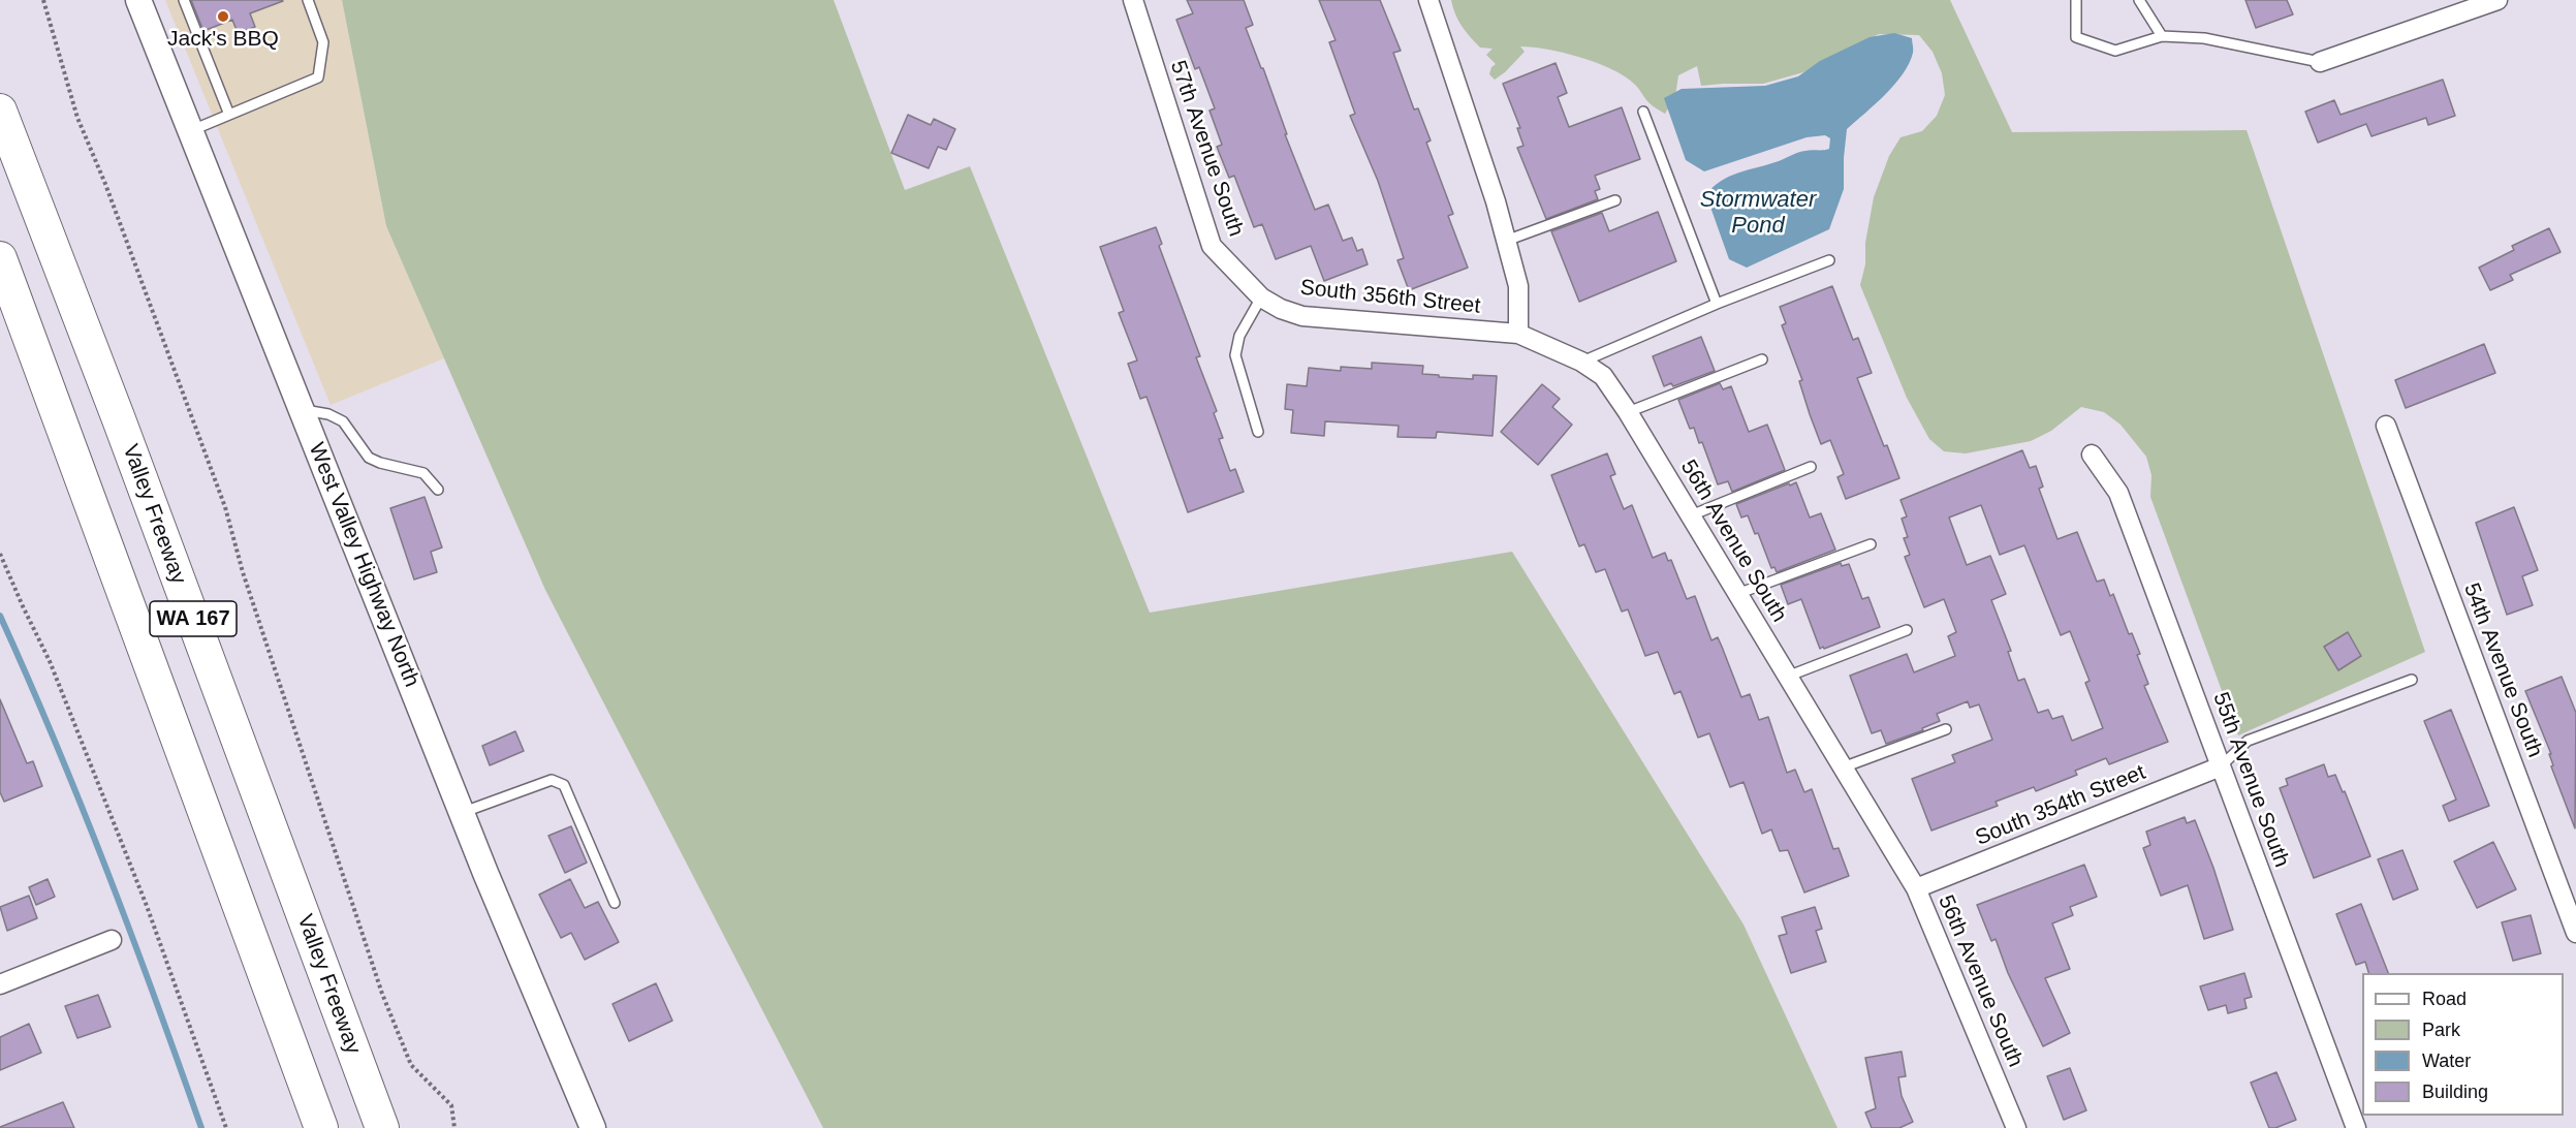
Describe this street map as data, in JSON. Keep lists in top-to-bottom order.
{
  "streets": {
    "highway": ["Valley Freeway", "WA 167"],
    "main road": ["West Valley Highway North"],
    "street": [
      "57th Avenue South",
      "South 356th Street",
      "56th Avenue South",
      "54th Avenue South",
      "55th Avenue South",
      "South 354th Street"
    ]
  },
  "crossings": [
    ["57th Avenue South", "South 356th Street"],
    ["South 356th Street", "56th Avenue South"],
    ["56th Avenue South", "South 354th Street"],
    ["55th Avenue South", "South 354th Street"]
  ],
  "water": ["Stormwater Pond"],
  "places": ["Jack's BBQ"],
  "legend": [
    "Road",
    "Park",
    "Water",
    "Building"
  ]
}
